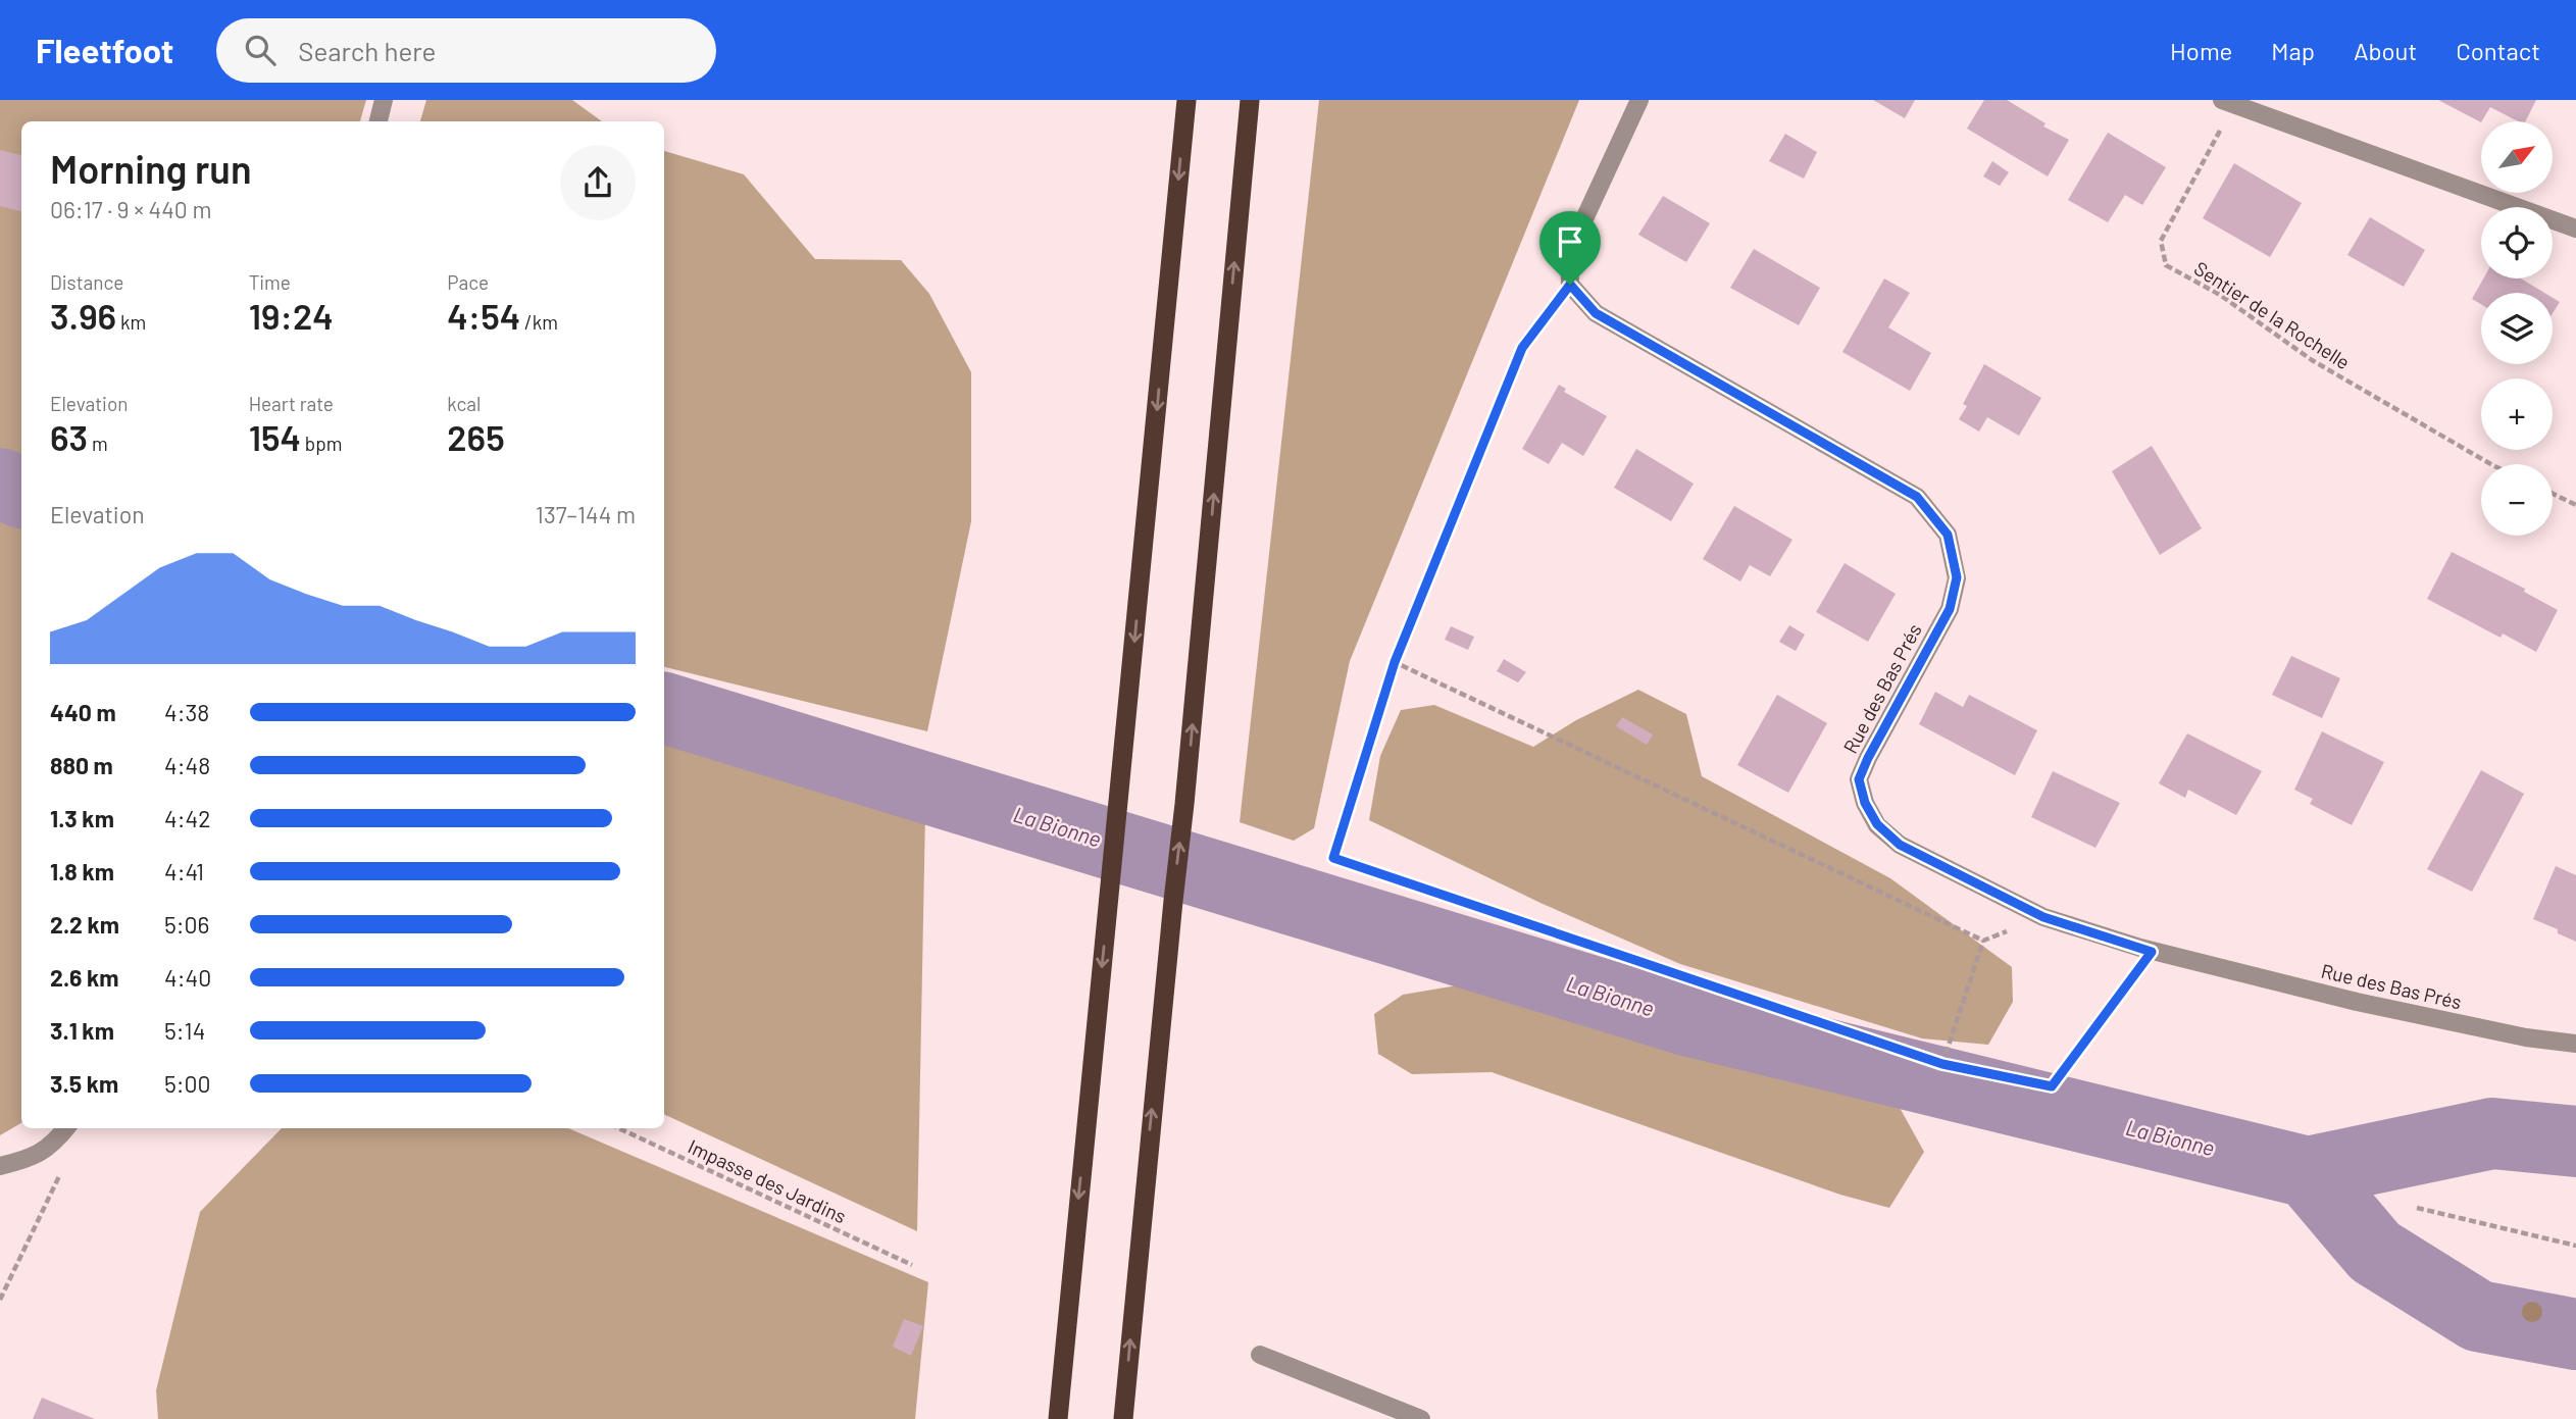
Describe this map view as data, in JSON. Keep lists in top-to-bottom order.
{
  "streets": {
    "street": ["Rue des Bas Prés"],
    "path": ["Sentier de la Rochelle", "Impasse des Jardins"]
  },
  "water": ["La Bionne"],
  "north": "top right",
  "page": {
    "header": "Fleetfoot",
    "search": "Search here",
    "nav": [
      "Home",
      "Map",
      "About",
      "Contact"
    ],
    "map_buttons": ["+", "−"],
    "heading": ["Morning run", "06:17 · 9 × 440 m"],
    "stats": [
      ["Distance", "3.96 km"],
      ["Time", "19:24"],
      ["Pace", "4:54 /km"],
      ["Elevation", "63 m"],
      ["Heart rate", "154 bpm"],
      ["kcal", "265"]
    ],
    "chart": ["Elevation", "137–144 m"],
    "list": [
      {
        "name": "440 m",
        "note": "4:38"
      },
      {
        "name": "880 m",
        "note": "4:48"
      },
      {
        "name": "1.3 km",
        "note": "4:42"
      },
      {
        "name": "1.8 km",
        "note": "4:41"
      },
      {
        "name": "2.2 km",
        "note": "5:06"
      },
      {
        "name": "2.6 km",
        "note": "4:40"
      },
      {
        "name": "3.1 km",
        "note": "5:14"
      },
      {
        "name": "3.5 km",
        "note": "5:00"
      }
    ]
  }
}
